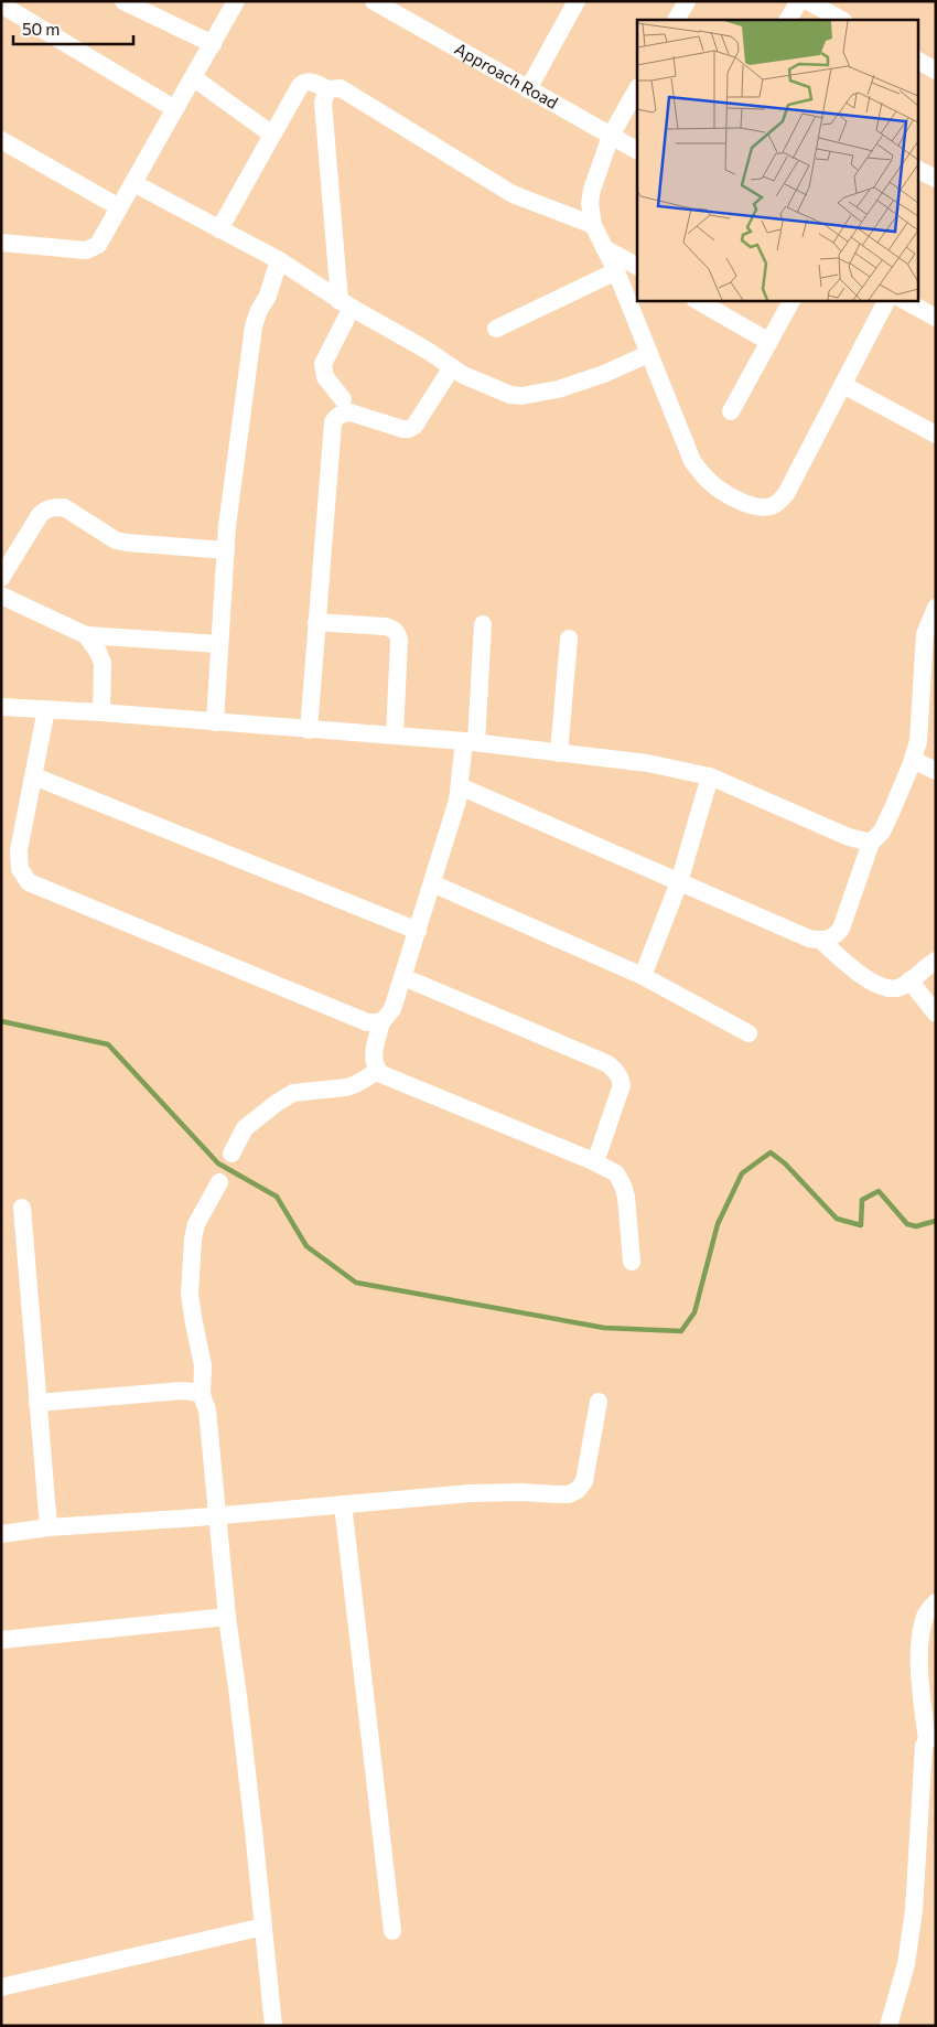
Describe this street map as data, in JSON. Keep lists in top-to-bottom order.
{
  "streets": {
    "street": ["Approach Road"]
  },
  "scale_bar": "50 m"
}
